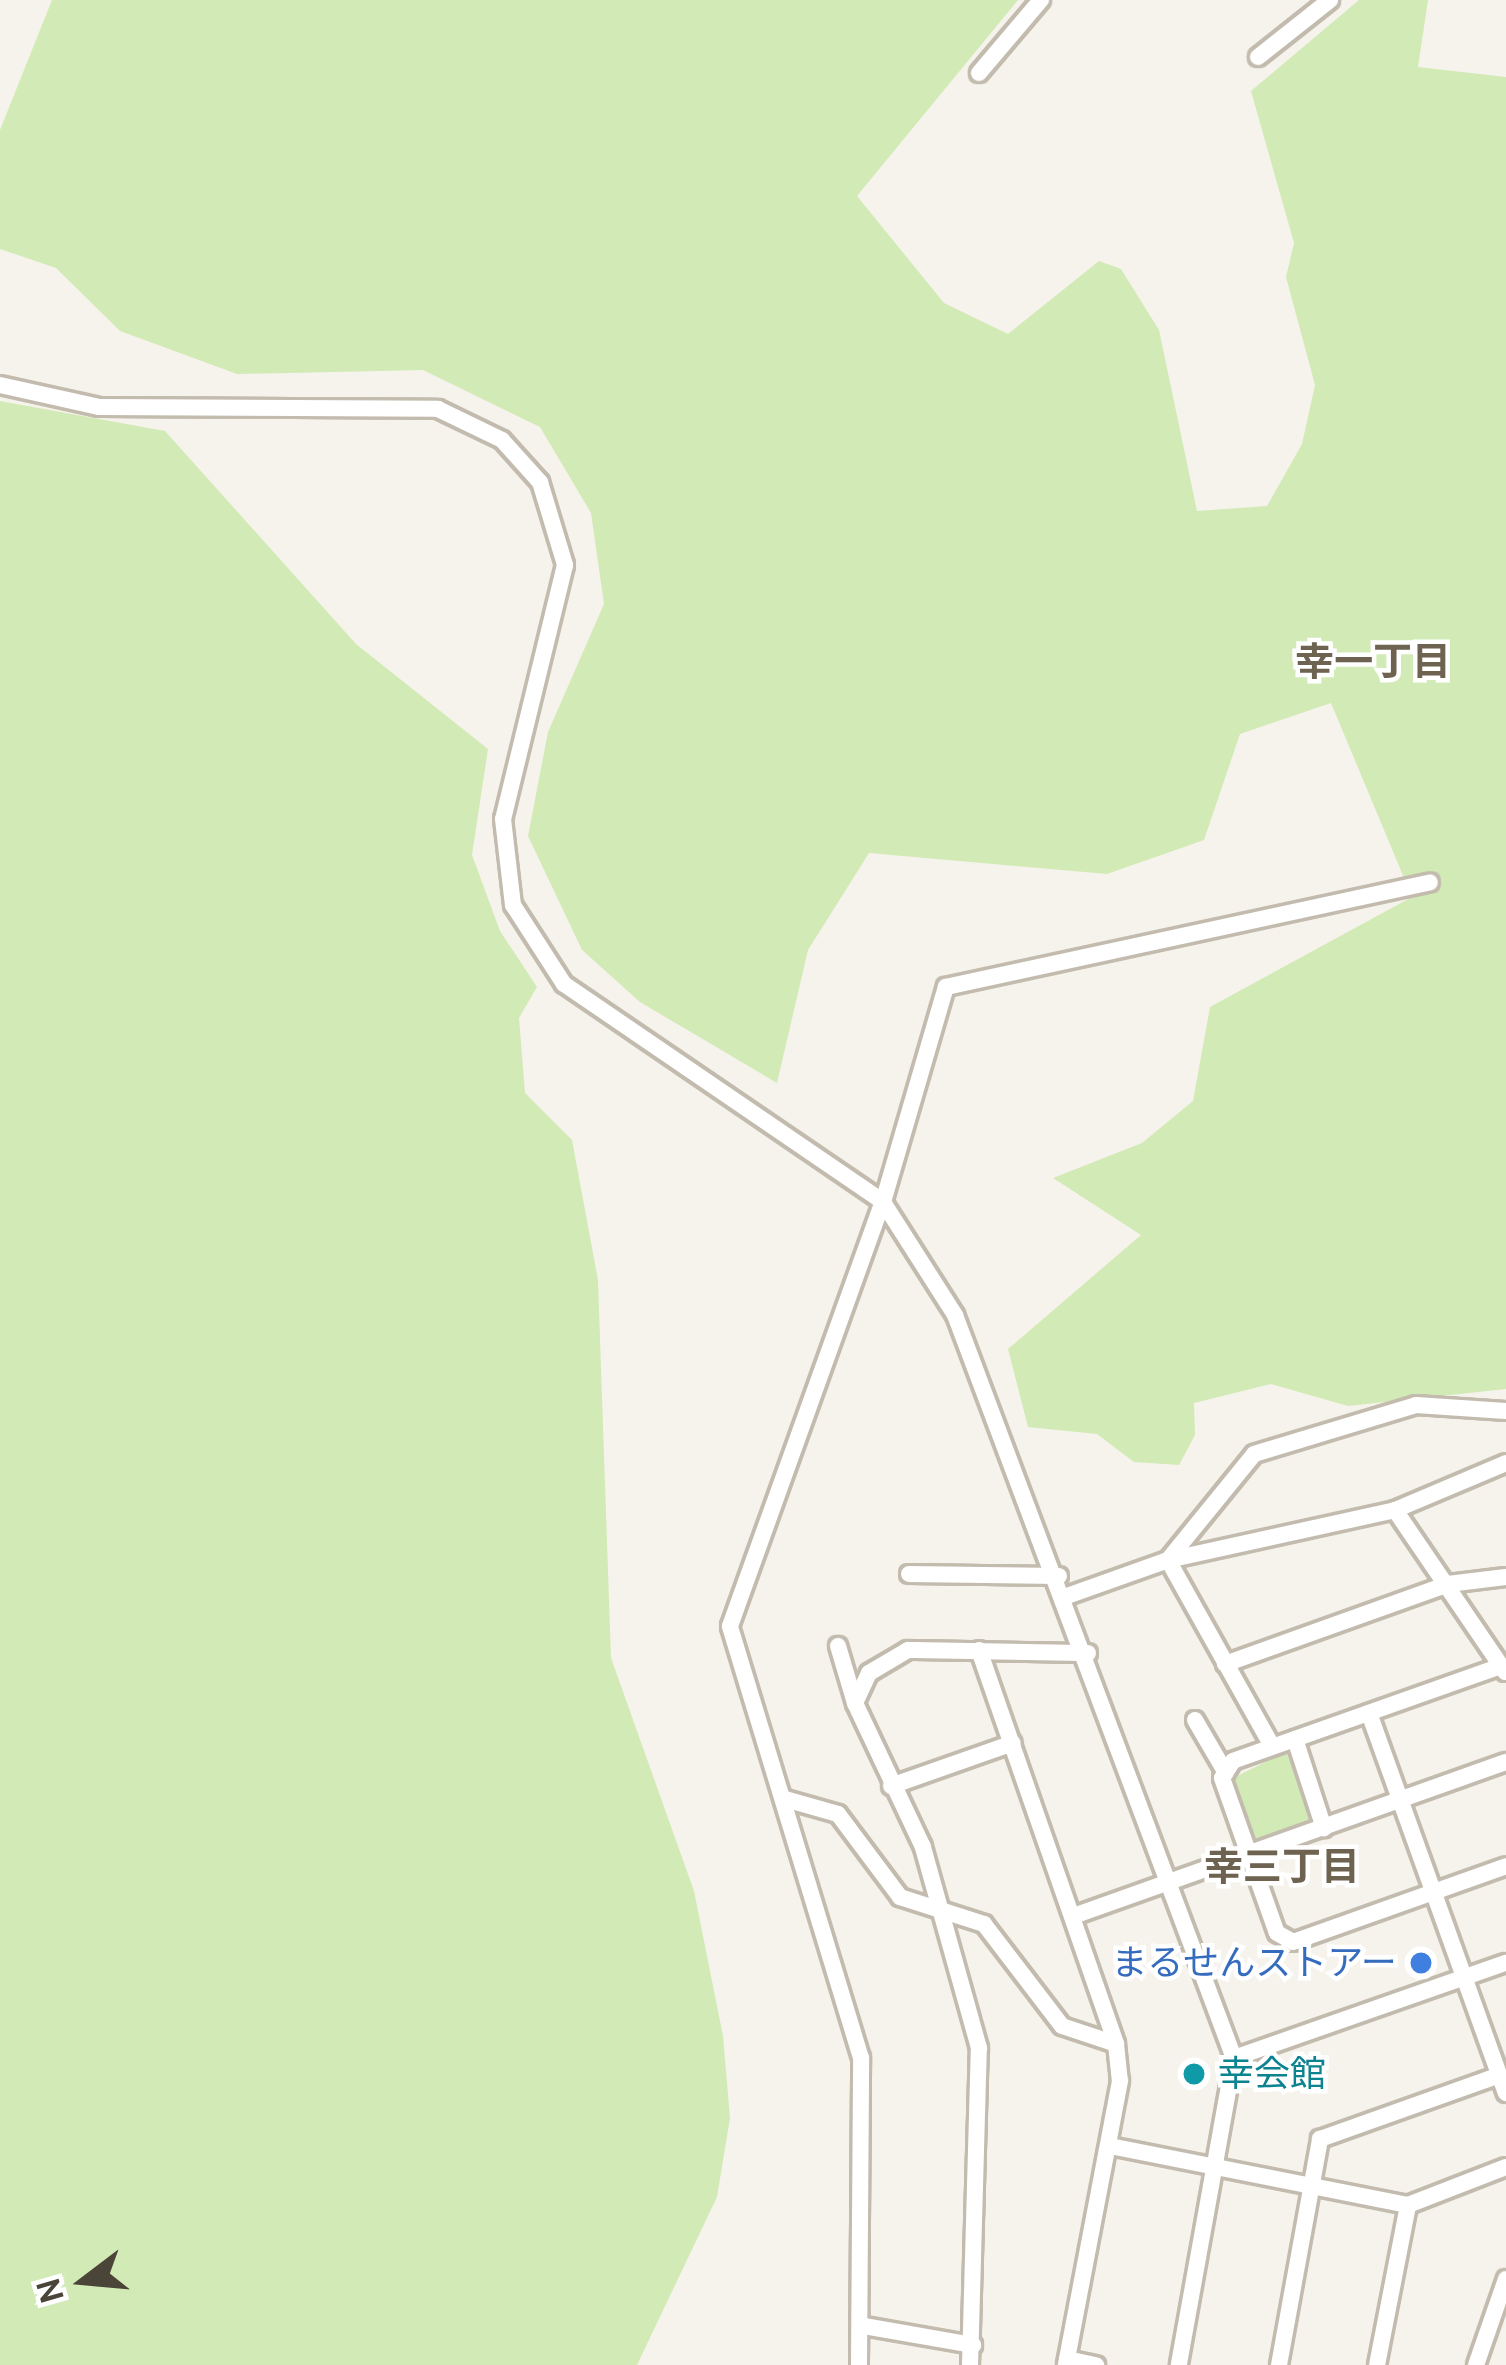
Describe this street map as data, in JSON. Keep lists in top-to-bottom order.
{
  "districts": ["幸一丁目", "幸三丁目"],
  "places": ["まるせんストアー", "幸会館"],
  "north": "left"
}
